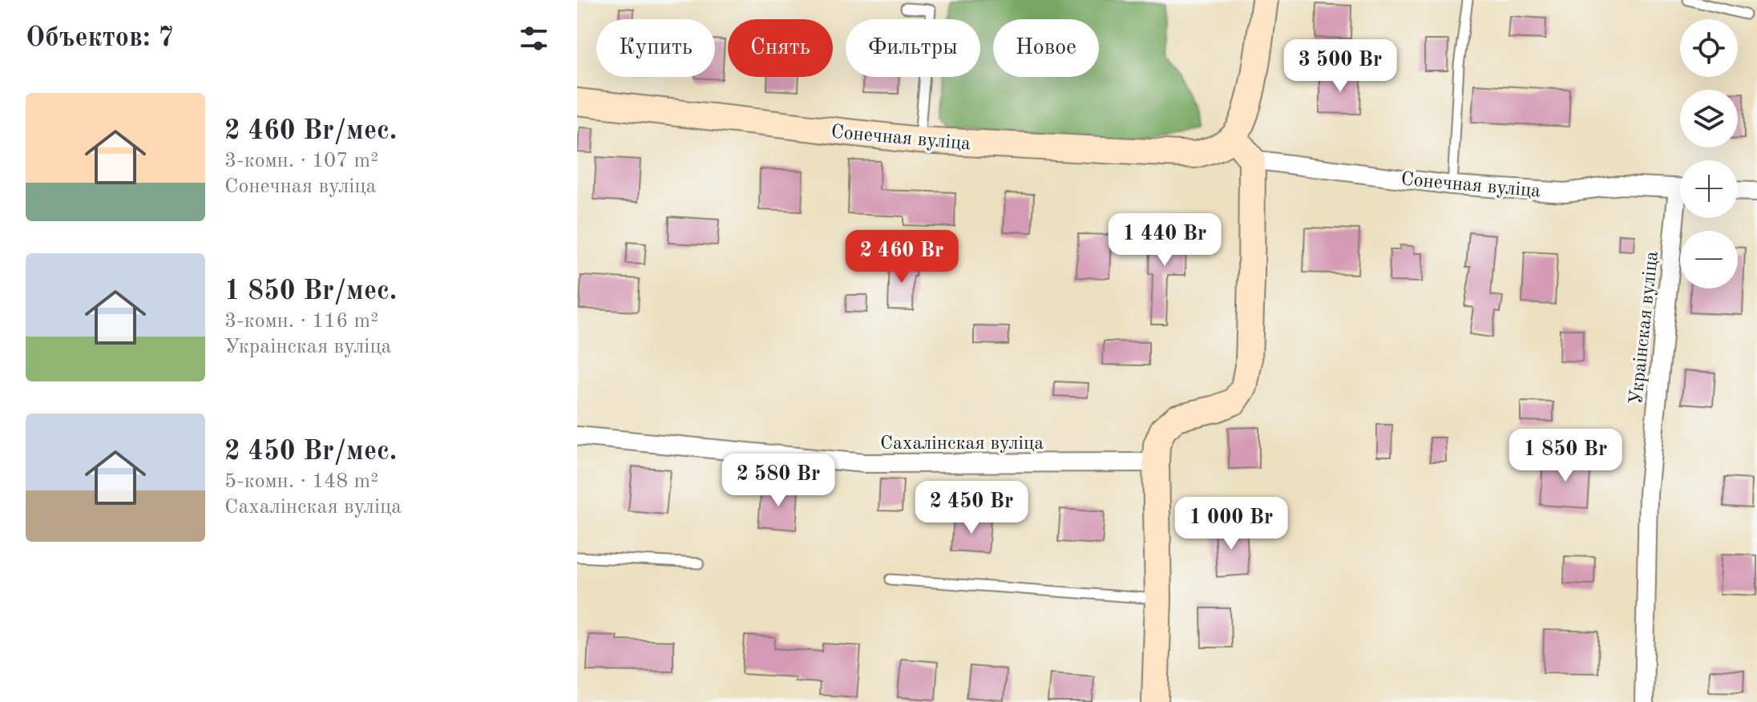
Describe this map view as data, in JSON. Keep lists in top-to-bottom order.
{
  "streets": {
    "street": ["Сонечная вуліца", "Украінская вуліца", "Сахалінская вуліца"]
  },
  "page": {
    "heading": "Объектов: 7",
    "map_buttons": ["+", "−"],
    "chip": [
      "Купить",
      "Снять",
      "Фильтры",
      "Новое"
    ],
    "price": [
      "3 500 Br",
      "1 440 Br",
      "2 460 Br",
      "1 850 Br",
      "2 580 Br",
      "2 450 Br",
      "1 000 Br"
    ],
    "list": [
      {
        "name": "2 460 Br/мес.",
        "note": "3-комн. · 107 m² · Сонечная вуліца"
      },
      {
        "name": "1 850 Br/мес.",
        "note": "3-комн. · 116 m² · Украінская вуліца"
      },
      {
        "name": "2 450 Br/мес.",
        "note": "5-комн. · 148 m² · Сахалінская вуліца"
      }
    ]
  }
}
